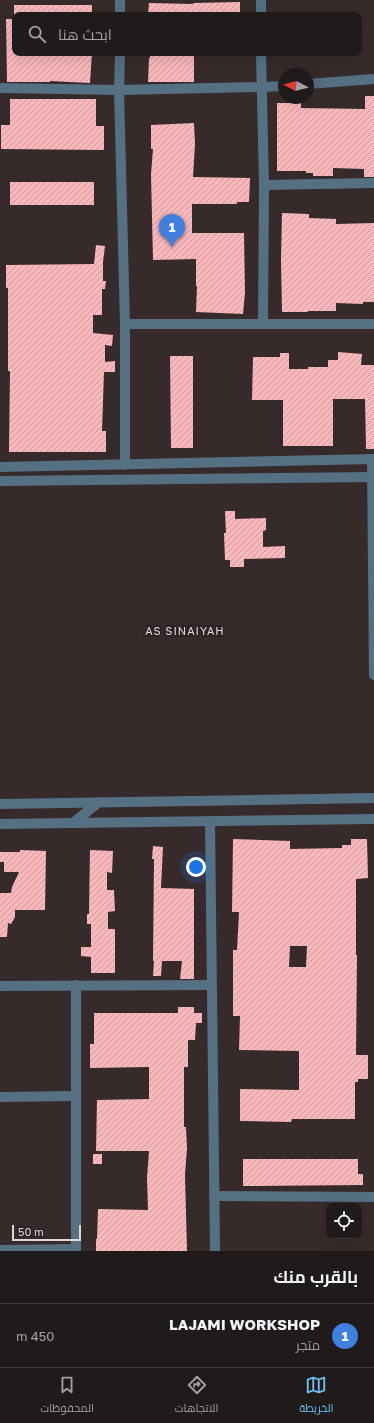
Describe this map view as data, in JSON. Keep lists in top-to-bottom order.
{
  "districts": ["AS SINAIYAH"],
  "scale_bar": "50 m",
  "north": "left",
  "page": {
    "search": "ابحث هنا",
    "pins": "1",
    "scale": "50 m",
    "heading": "بالقرب منك",
    "list": [
      {
        "mark": "1",
        "name": "LAJAMI WORKSHOP",
        "note": "متجر",
        "value": "450 m"
      }
    ],
    "nav": ["الخريطة", "الاتجاهات", "المحفوظات"]
  }
}
